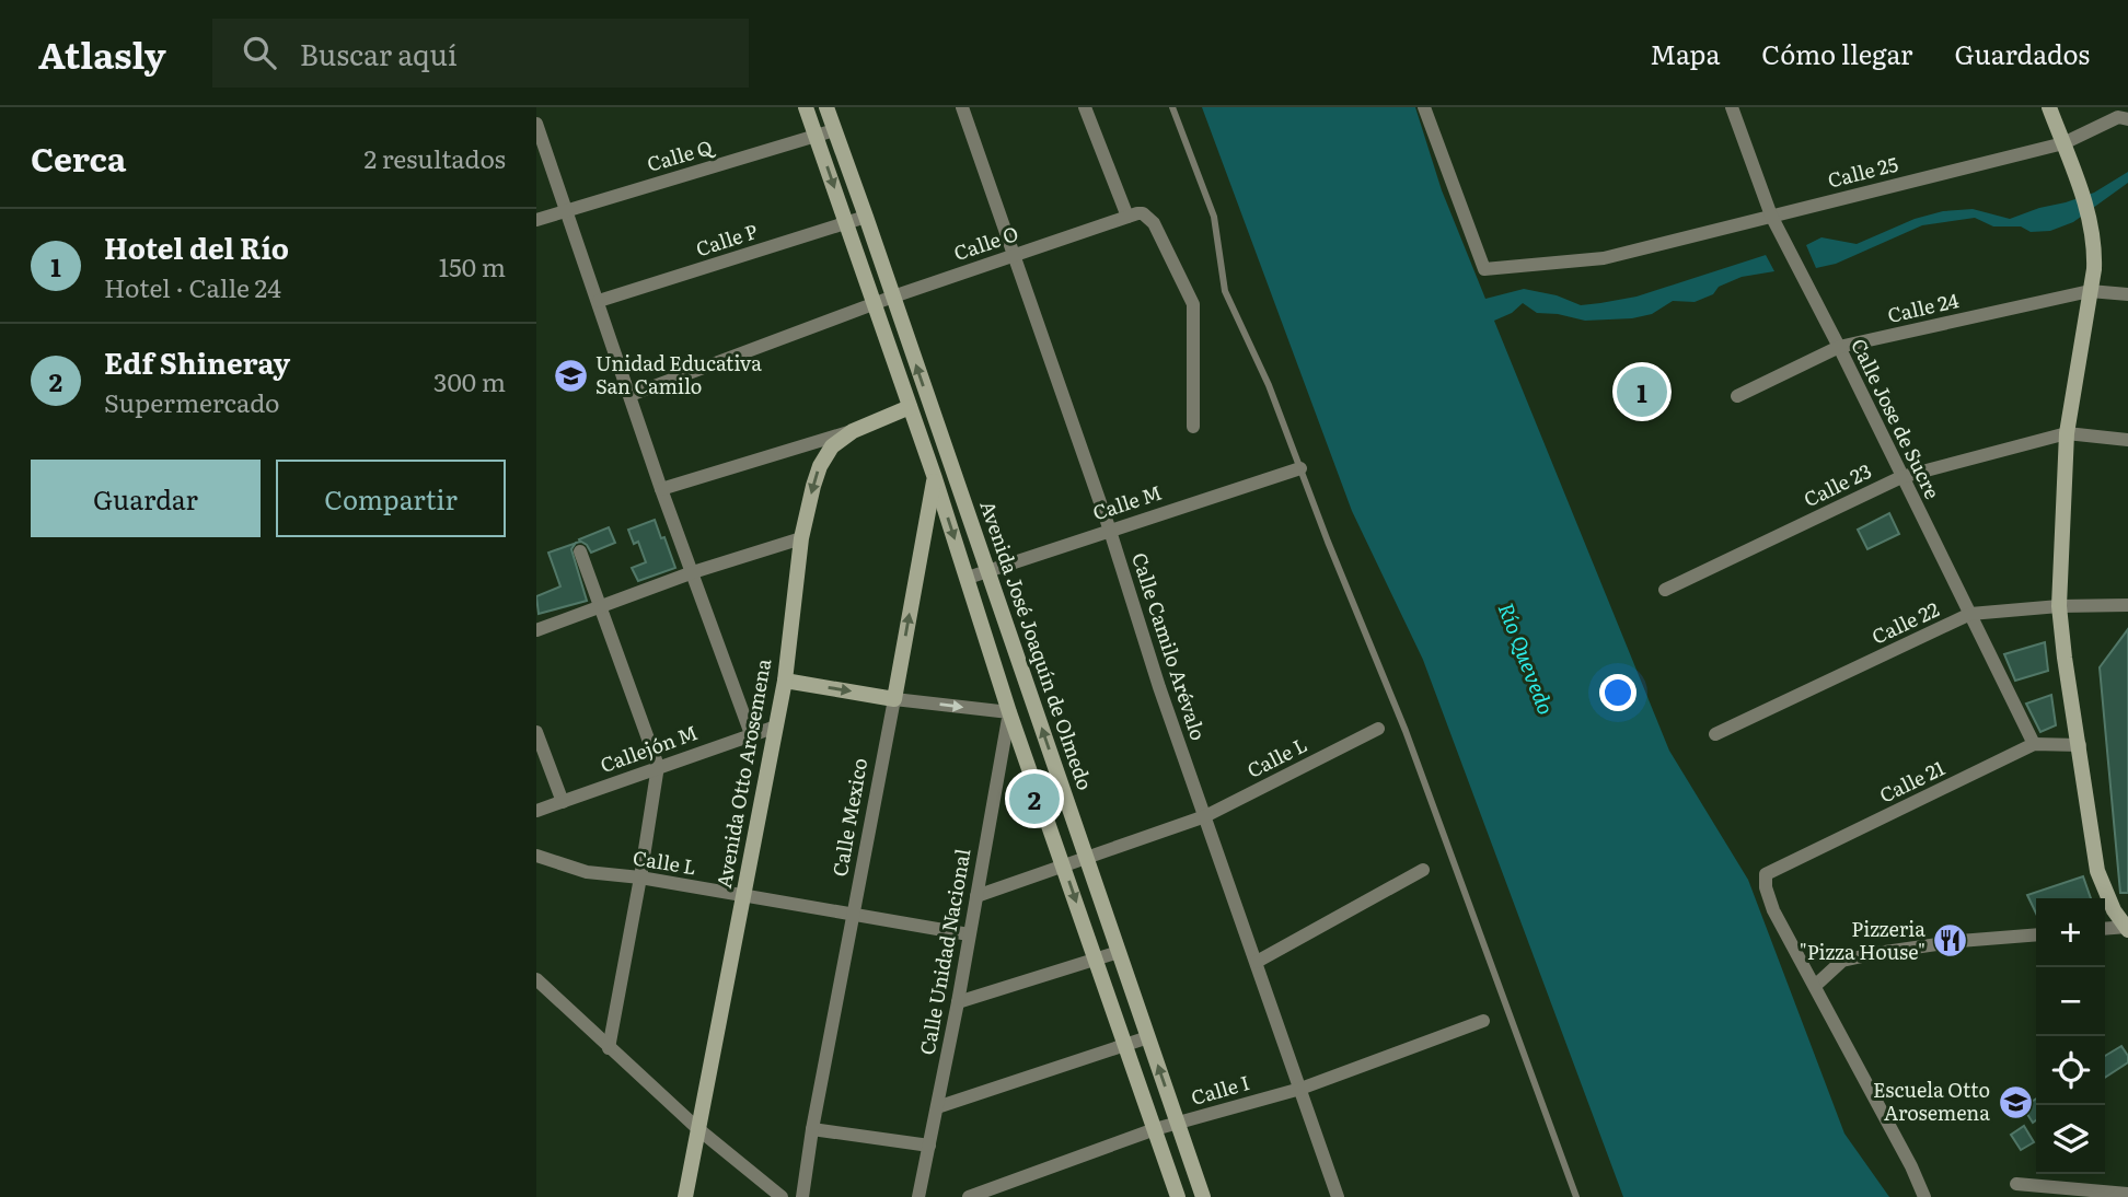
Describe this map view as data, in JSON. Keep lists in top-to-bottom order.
{
  "streets": {
    "main road": ["Avenida José Joaquín de Olmedo", "Avenida Otto Arosemena", "Calle Mexico"],
    "street": [
      "Calle Q",
      "Calle 25",
      "Calle P",
      "Calle O",
      "Calle 24",
      "Calle Jose de Sucre",
      "Calle 23",
      "Calle M",
      "Calle 22",
      "Calle Camilo Arévalo",
      "Callejón M",
      "Calle L",
      "Calle 21",
      "Calle Unidad Nacional",
      "Calle I"
    ]
  },
  "crossings": [
    ["Calle Q", "Avenida José Joaquín de Olmedo"],
    ["Calle 25", "Calle Jose de Sucre"],
    ["Calle P", "Avenida José Joaquín de Olmedo"],
    ["Calle O", "Avenida José Joaquín de Olmedo"],
    ["Calle O", "Calle Camilo Arévalo"],
    ["Calle 24", "Calle Jose de Sucre"],
    ["Calle Jose de Sucre", "Calle 23"],
    ["Calle Jose de Sucre", "Calle 22"],
    ["Calle Jose de Sucre", "Calle 21"],
    ["Calle M", "Avenida José Joaquín de Olmedo"],
    ["Calle M", "Calle Camilo Arévalo"],
    ["Avenida José Joaquín de Olmedo", "Calle L"],
    ["Avenida José Joaquín de Olmedo", "Calle Mexico"],
    ["Avenida José Joaquín de Olmedo", "Calle I"],
    ["Calle Camilo Arévalo", "Calle L"],
    ["Calle Camilo Arévalo", "Calle I"],
    ["Callejón M", "Avenida Otto Arosemena"],
    ["Calle L", "Avenida Otto Arosemena"],
    ["Calle L", "Calle Mexico"],
    ["Calle L", "Calle Unidad Nacional"]
  ],
  "water": ["Río Quevedo"],
  "places": {
    "school or university": ["Unidad Educativa San Camilo", "Escuela Otto Arosemena"],
    "restaurant": ["Pizzeria \"Pizza House\""]
  },
  "page": {
    "header": "Atlasly",
    "search": "Buscar aquí",
    "nav": ["Mapa", "Cómo llegar", "Guardados"],
    "heading": ["Cerca", "2 resultados"],
    "list": [
      {
        "mark": "1",
        "name": "Hotel del Río",
        "note": "Hotel · Calle 24",
        "value": "150 m"
      },
      {
        "mark": "2",
        "name": "Edf Shineray",
        "note": "Supermercado",
        "value": "300 m"
      }
    ],
    "pins": ["1", "2"],
    "buttons": ["Guardar", "Compartir"],
    "map_buttons": ["+", "−"]
  }
}
